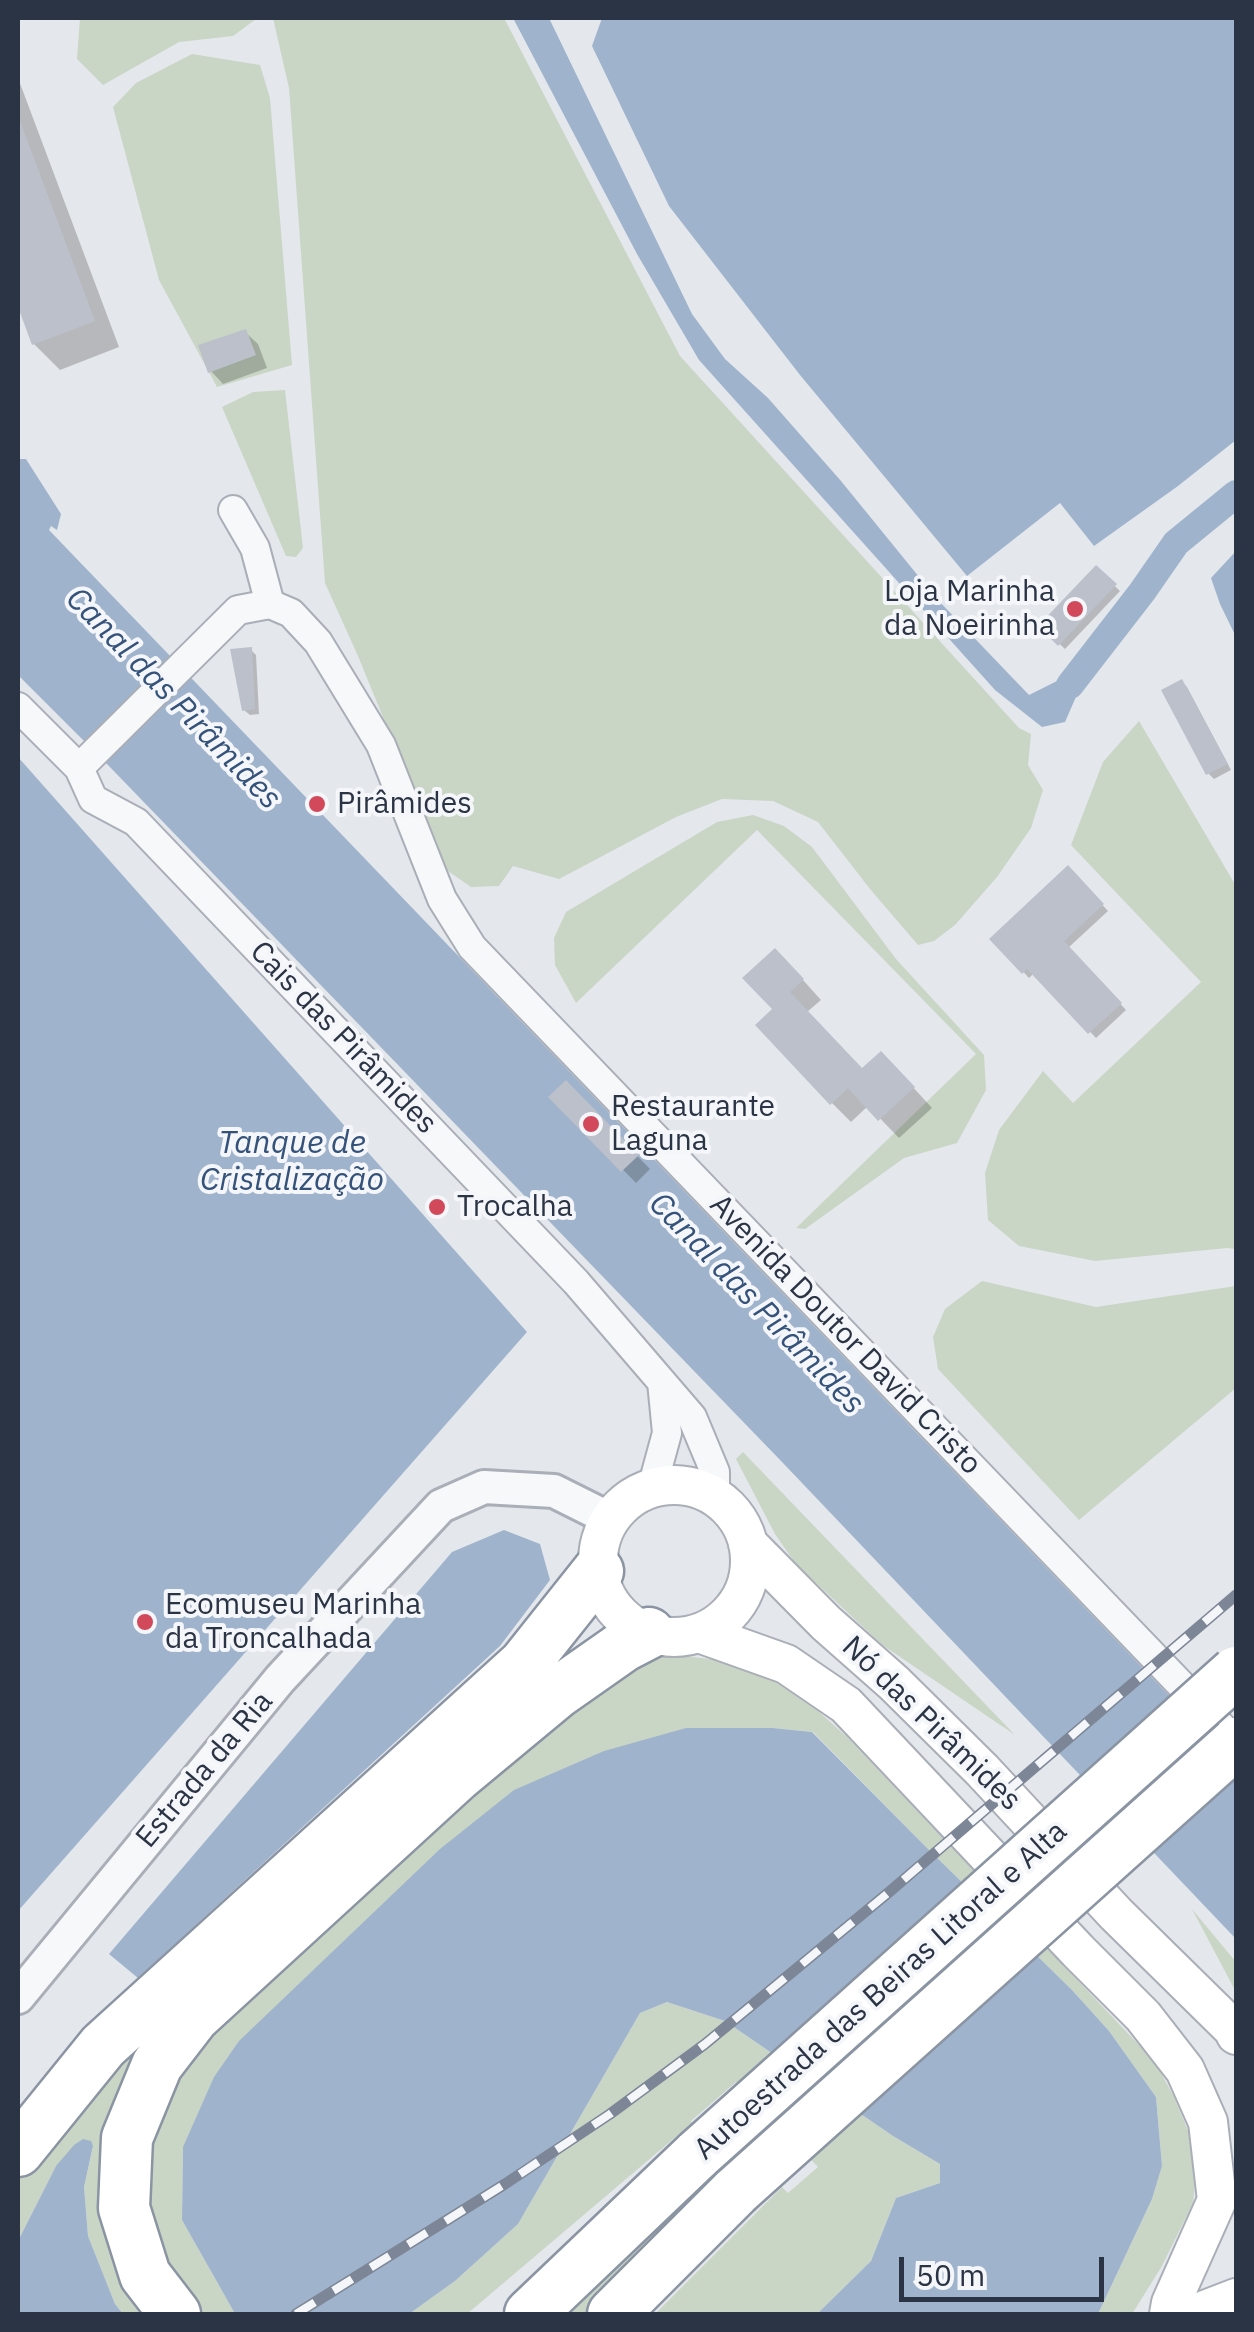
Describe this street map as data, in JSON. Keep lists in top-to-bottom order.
{
  "streets": {
    "highway": ["Autoestrada das Beiras Litoral e Alta"],
    "main road": ["Nó das Pirâmides"],
    "street": ["Cais das Pirâmides", "Avenida Doutor David Cristo", "Estrada da Ria"]
  },
  "crossings": [
    ["Cais das Pirâmides", "Nó das Pirâmides"],
    ["Cais das Pirâmides", "Estrada da Ria"],
    ["Avenida Doutor David Cristo", "Autoestrada das Beiras Litoral e Alta"],
    ["Nó das Pirâmides", "Estrada da Ria"]
  ],
  "water": ["Canal das Pirâmides", "Tanque de Cristalização"],
  "places": [
    "Loja Marinha da Noeirinha",
    "Pirâmides",
    "Restaurante Laguna",
    "Trocalha",
    "Ecomuseu Marinha da Troncalhada"
  ],
  "scale_bar": "50 m"
}
